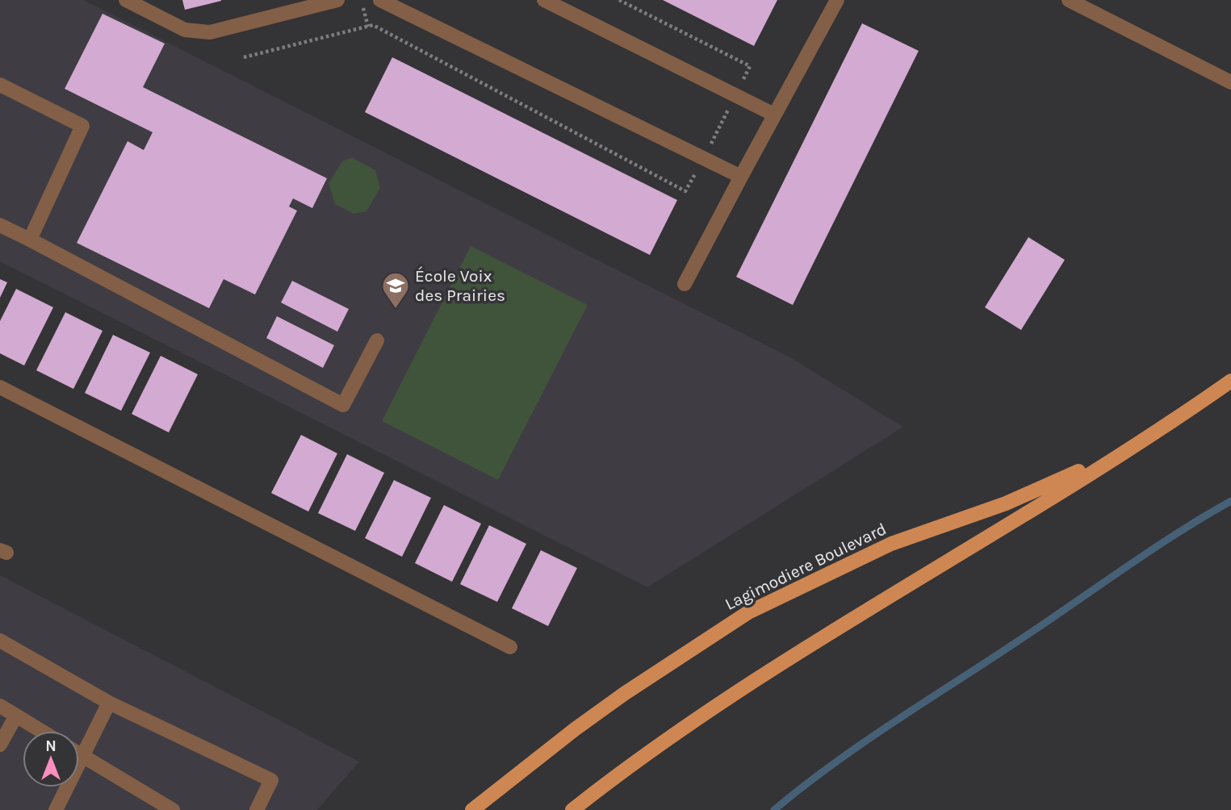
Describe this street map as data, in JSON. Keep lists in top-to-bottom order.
{
  "streets": {
    "main road": ["Lagimodiere Boulevard"]
  },
  "places": {
    "school or university": ["École Voix des Prairies"]
  },
  "north": "top"
}
